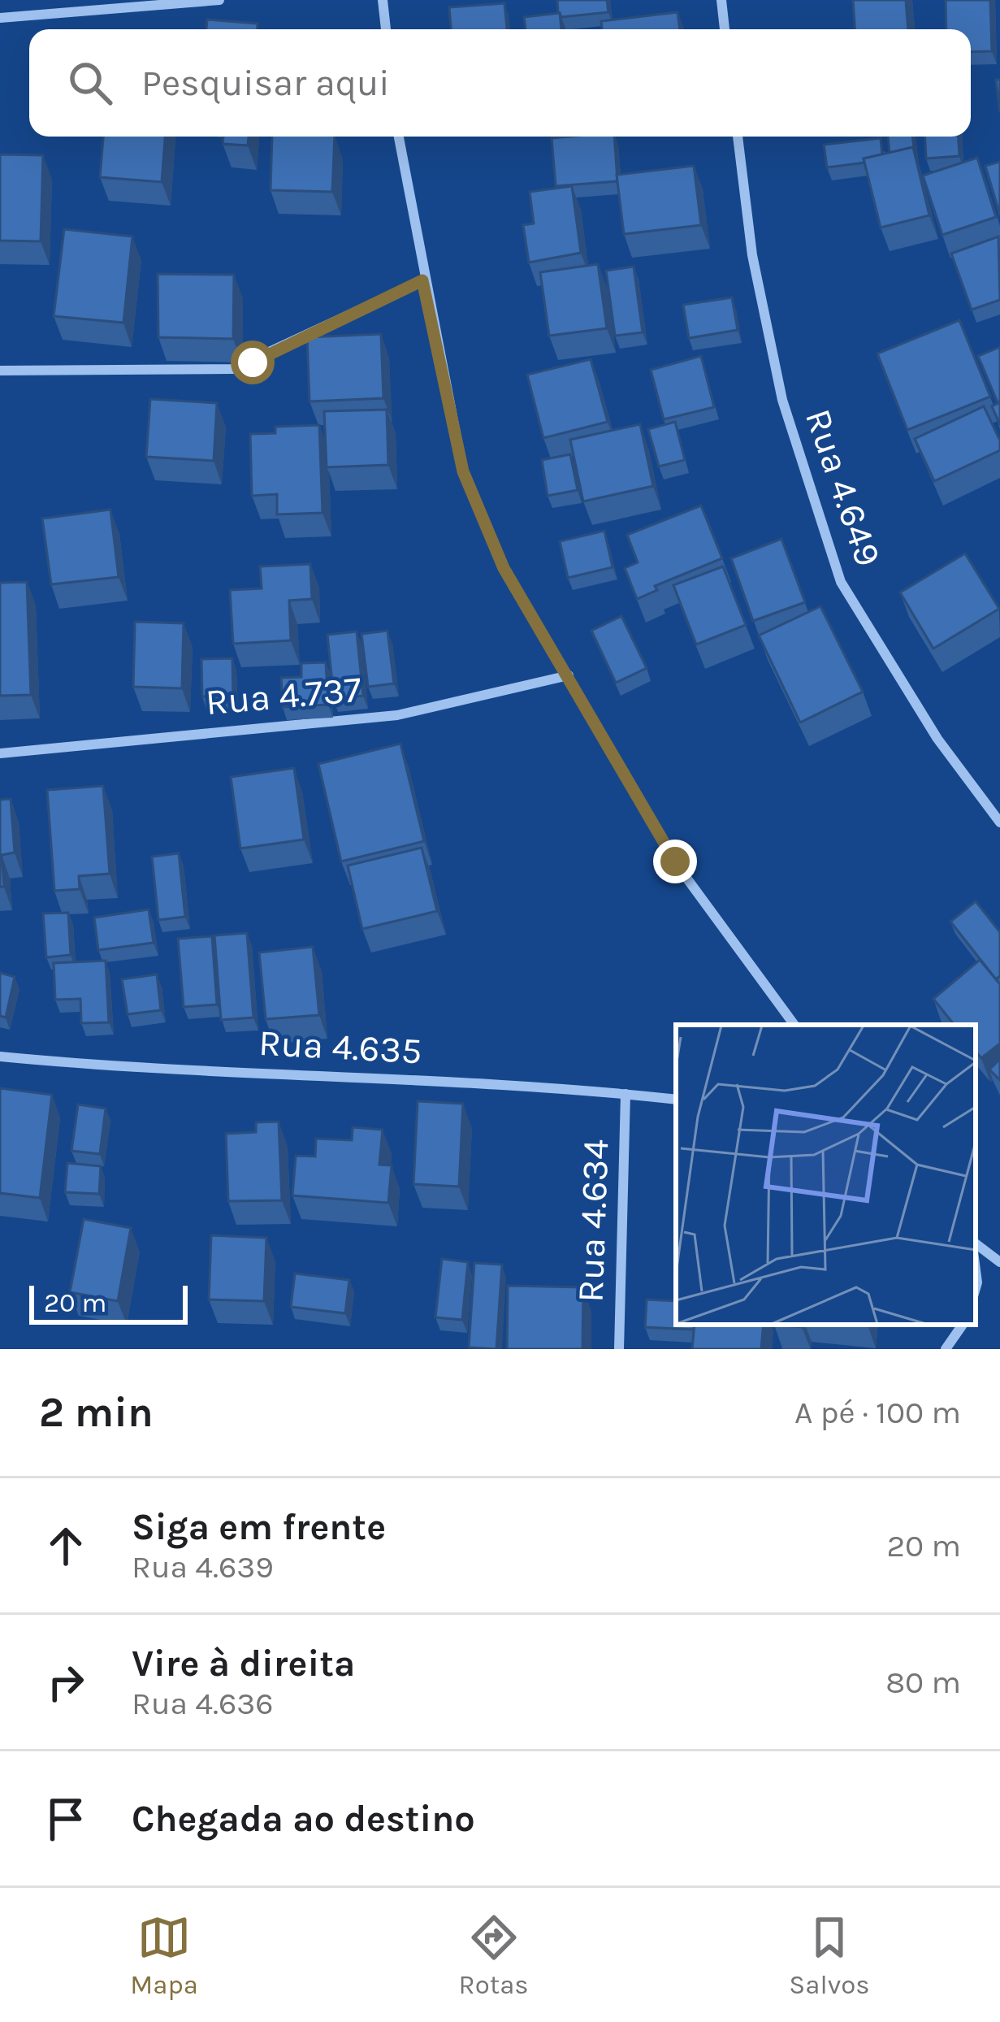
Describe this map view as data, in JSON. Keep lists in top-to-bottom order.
{
  "streets": {
    "street": [
      "Rua 4.649",
      "Rua 4.737",
      "Rua 4.635",
      "Rua 4.634"
    ]
  },
  "crossings": [
    ["Rua 4.635", "Rua 4.634"]
  ],
  "scale_bar": "20 m",
  "page": {
    "search": "Pesquisar aqui",
    "scale": "20 m",
    "heading": ["2 min", "A pé · 100 m"],
    "list": [
      ["Siga em frente", "Rua 4.639", "20 m"],
      ["Vire à direita", "Rua 4.636", "80 m"],
      "Chegada ao destino"
    ],
    "nav": ["Mapa", "Rotas", "Salvos"]
  }
}
